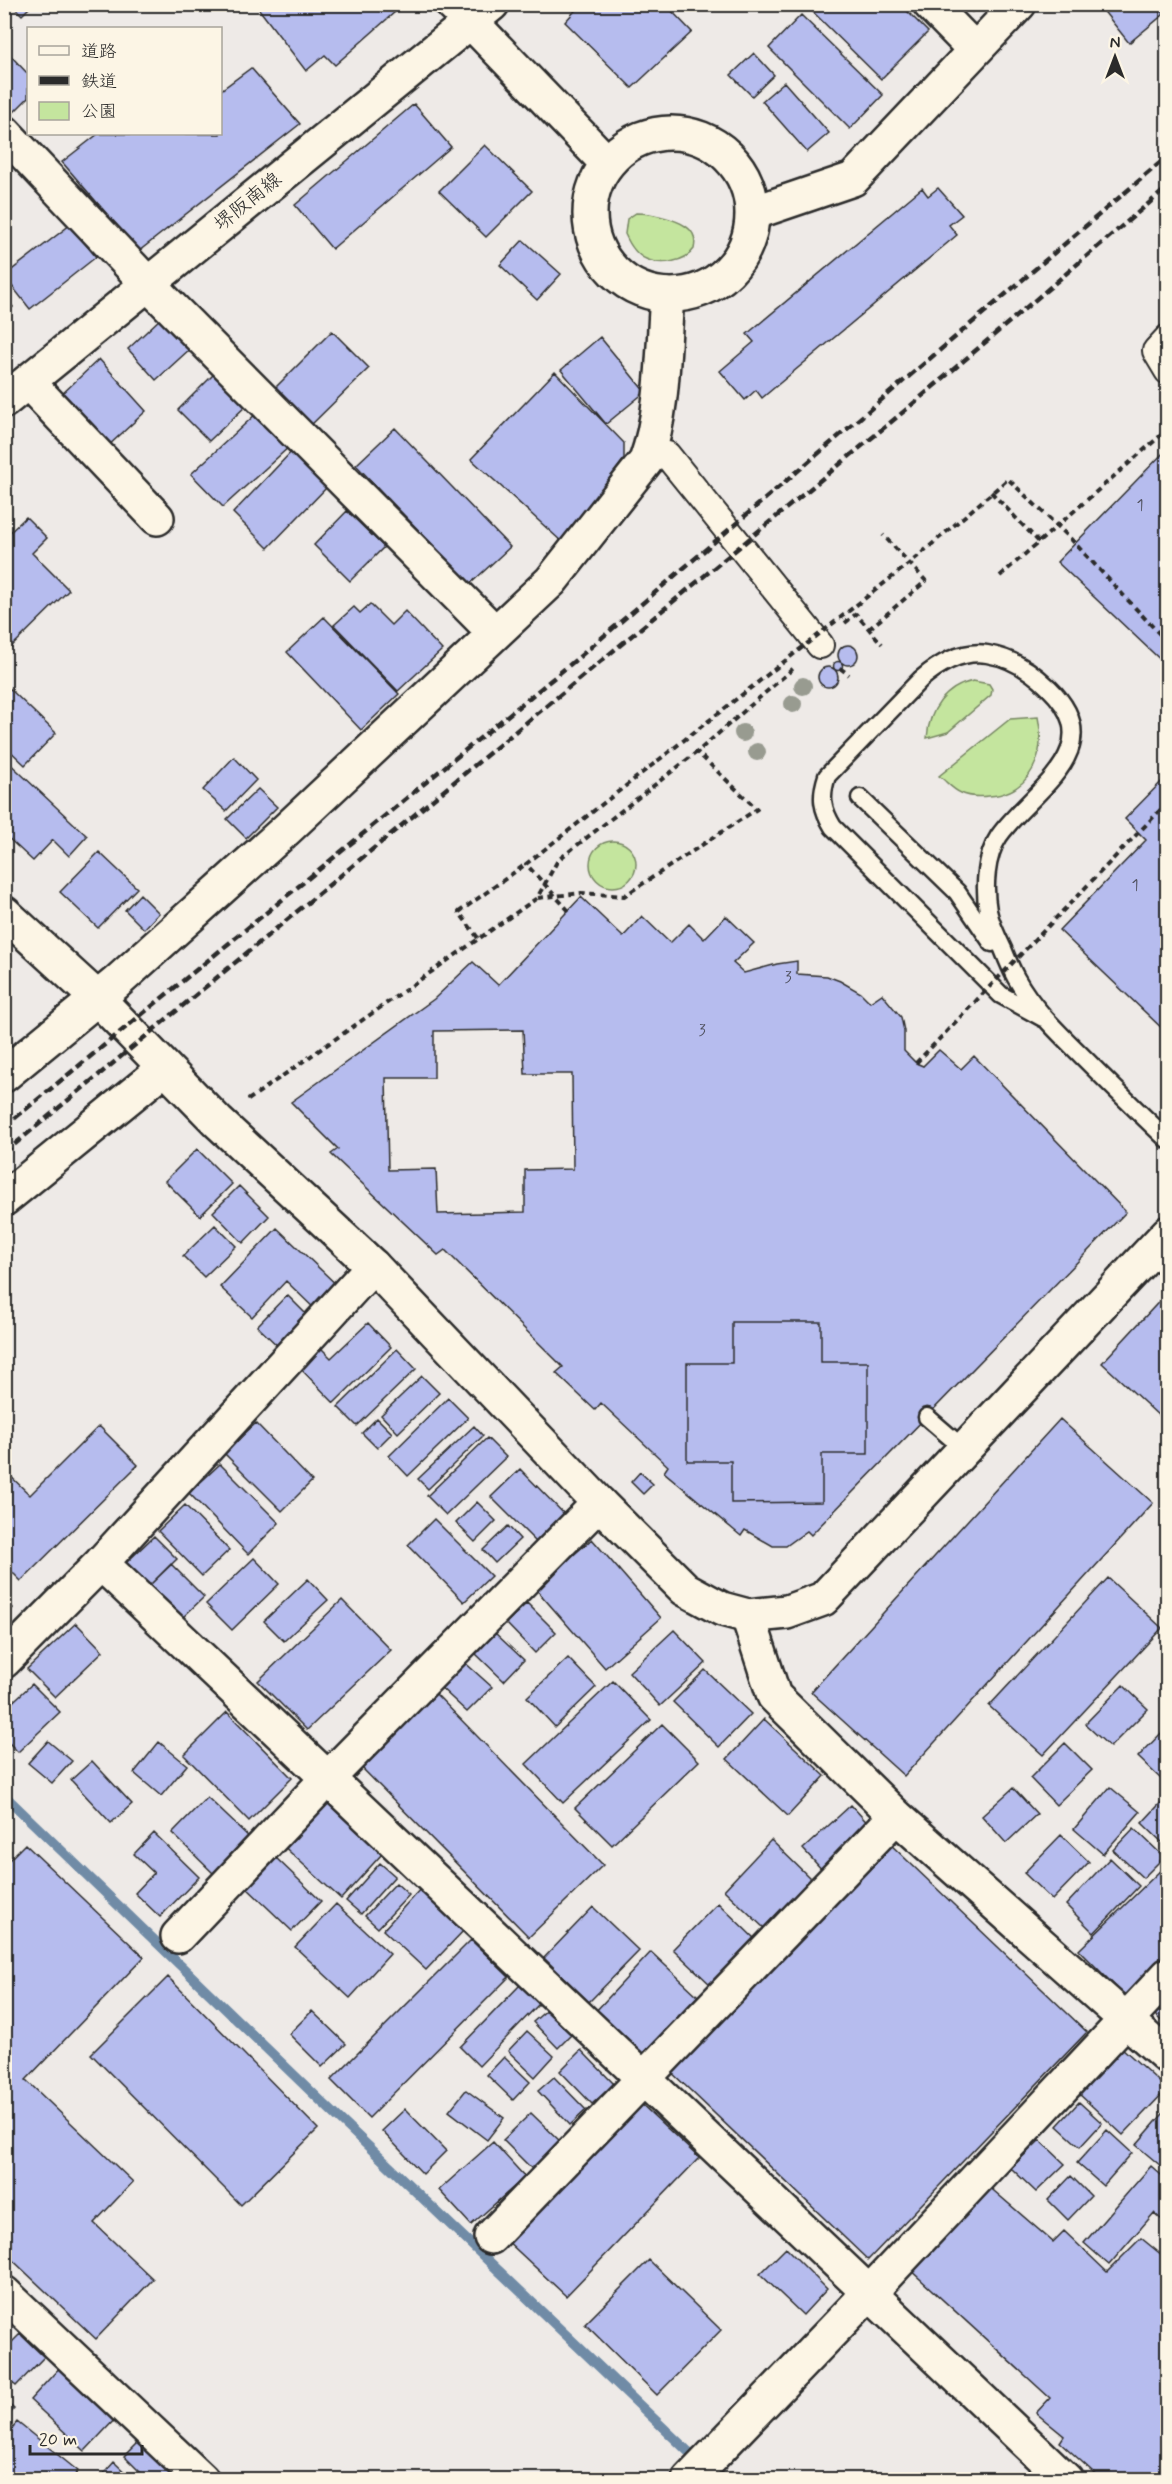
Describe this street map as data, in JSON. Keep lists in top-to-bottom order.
{
  "streets": {
    "street": ["堺阪南線"]
  },
  "house_numbers": [
    "1",
    "1",
    "3",
    "3"
  ],
  "legend": ["道路", "鉄道", "公園"],
  "scale_bar": "20 m",
  "north": "top"
}
